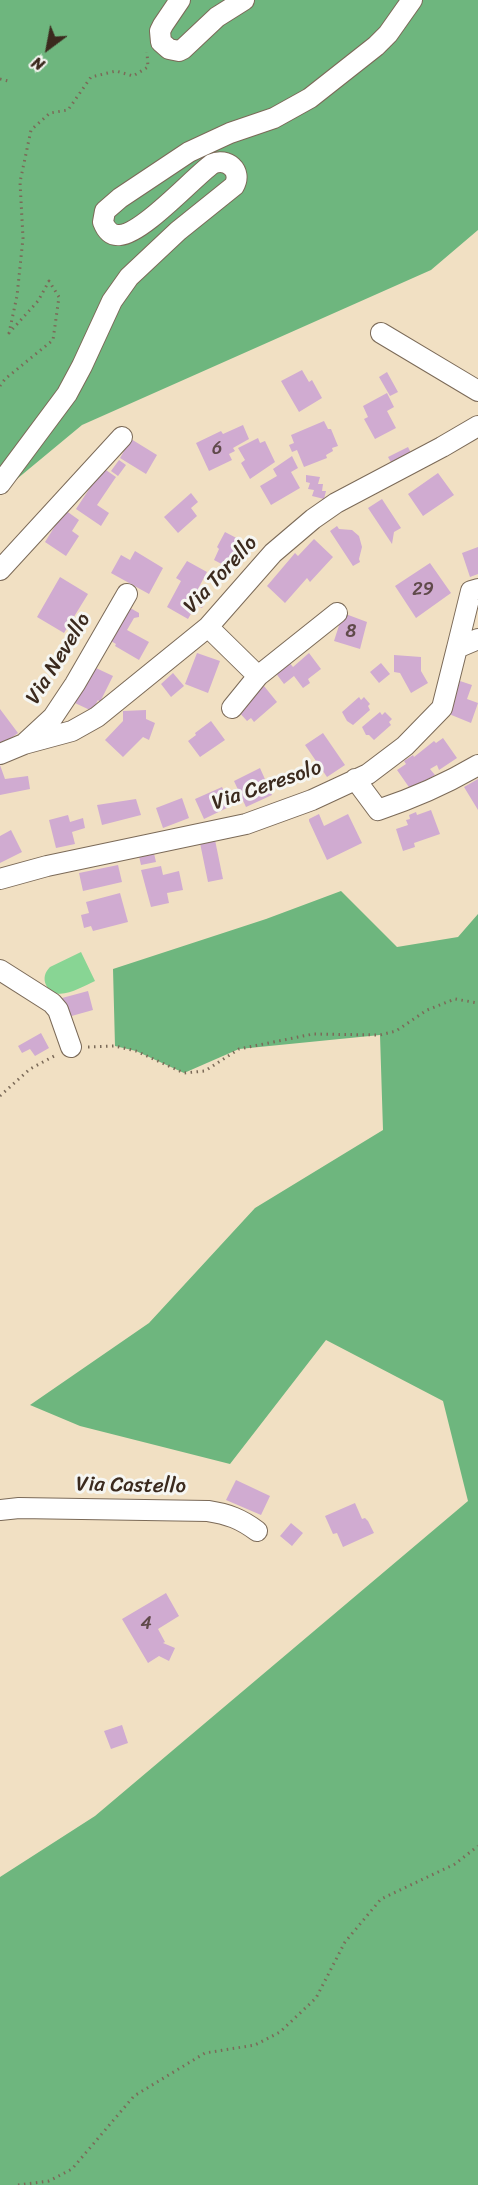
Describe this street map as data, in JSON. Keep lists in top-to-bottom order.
{
  "streets": {
    "street": [
      "Via Torello",
      "Via Nevello",
      "Via Ceresolo",
      "Via Castello"
    ]
  },
  "crossings": [
    ["Via Torello", "Via Nevello"]
  ],
  "house_numbers": [
    "6",
    "29",
    "8",
    "4"
  ],
  "north": "bottom left"
}
